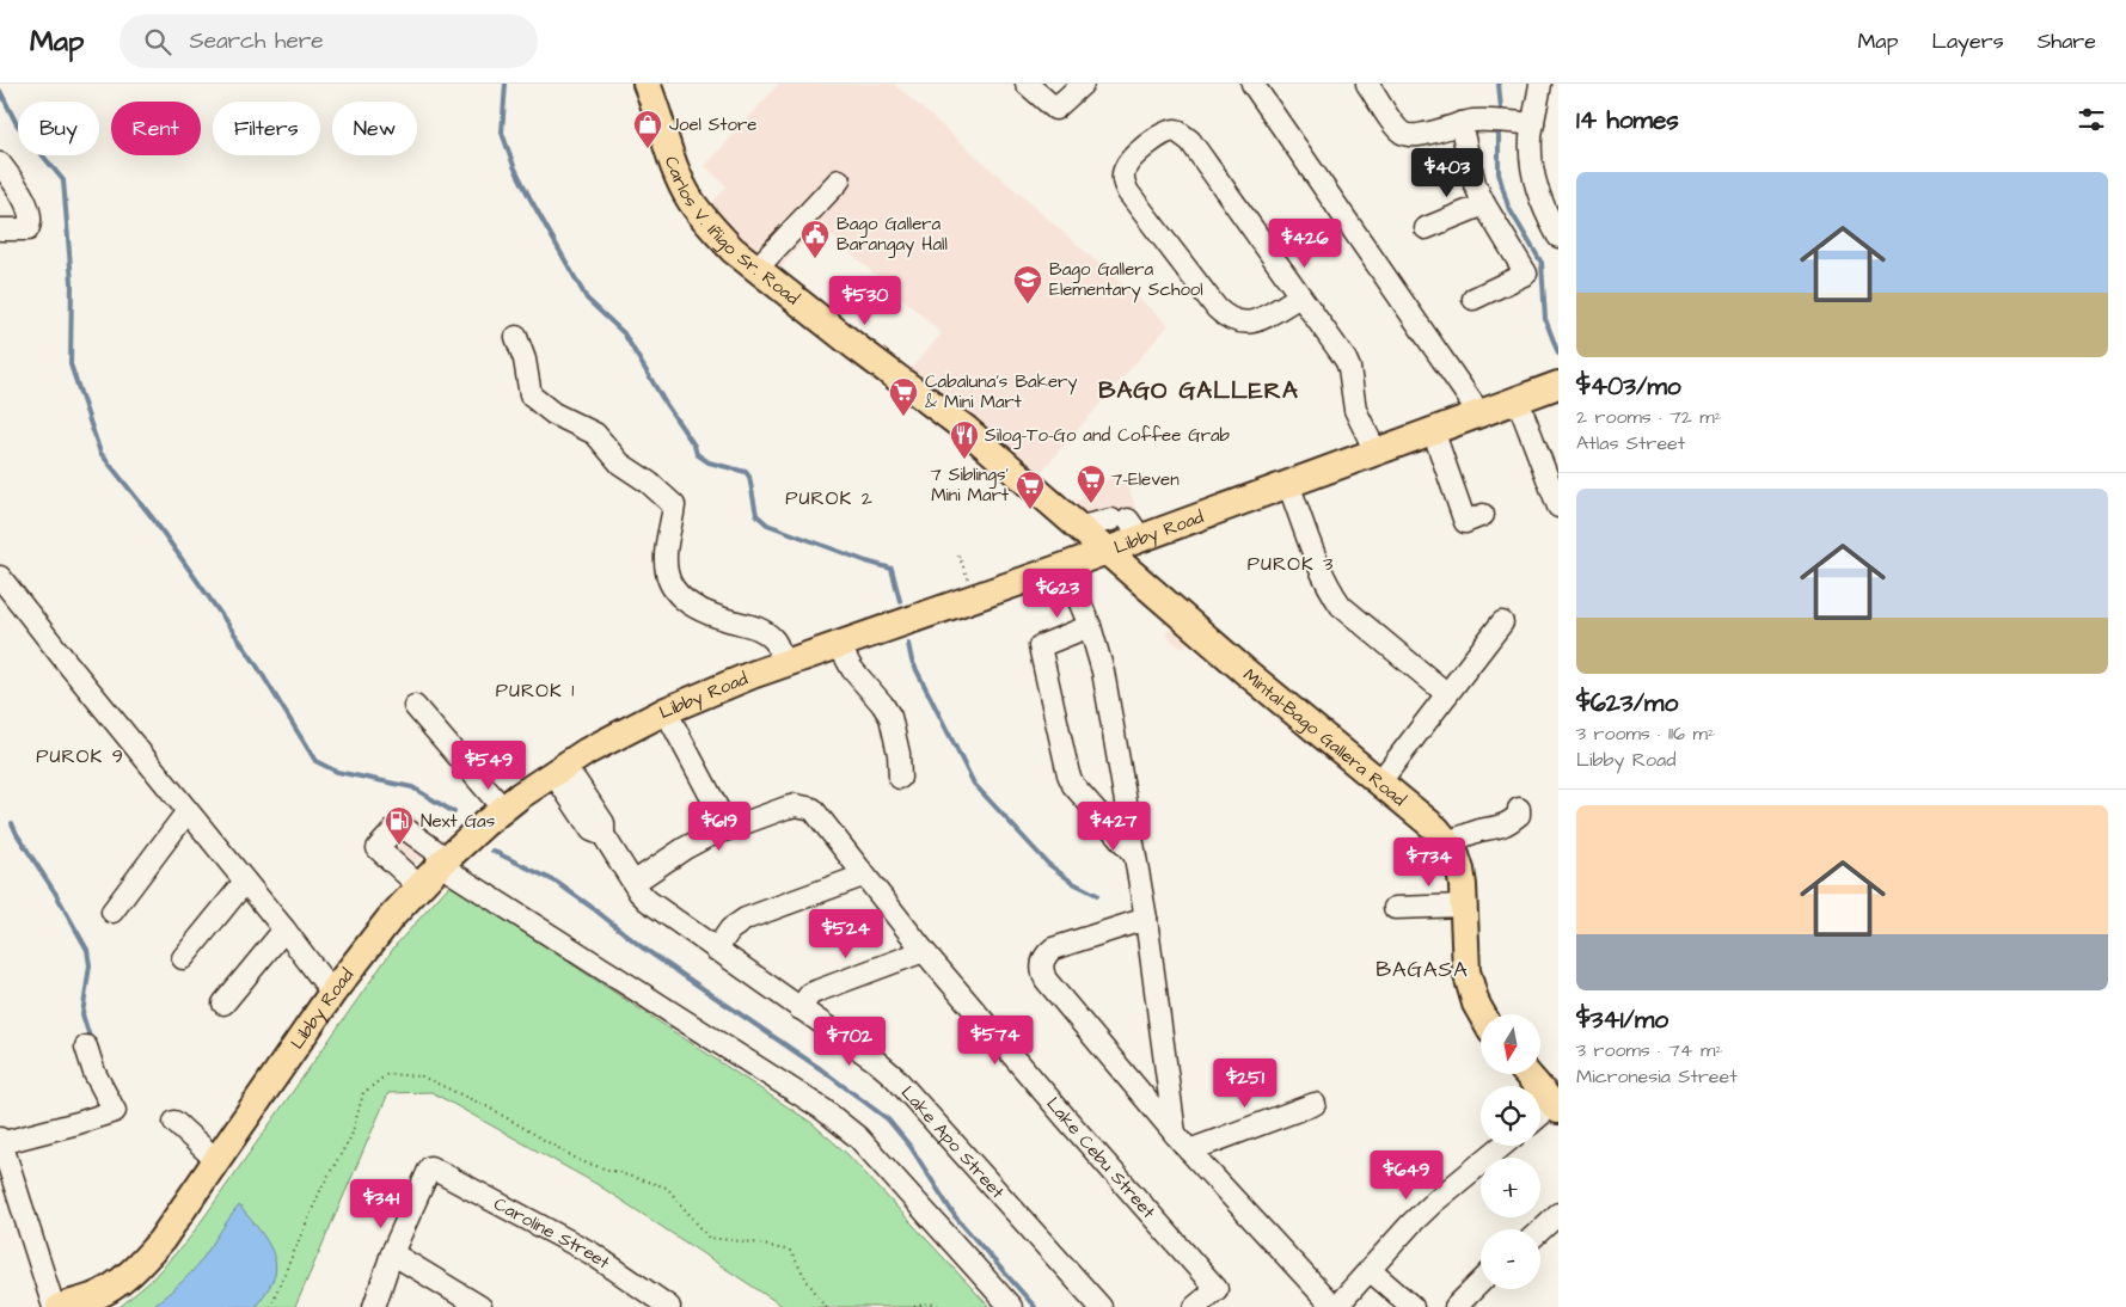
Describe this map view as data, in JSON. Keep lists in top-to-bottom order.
{
  "streets": {
    "main road": ["Carlos V. Iñigo Sr. Road", "Libby Road", "Mintal-Bago Gallera Road"],
    "street": ["Lake Apo Street", "Lake Cebu Street", "Caroline Street"]
  },
  "crossings": [
    ["Carlos V. Iñigo Sr. Road", "Libby Road"],
    ["Carlos V. Iñigo Sr. Road", "Mintal-Bago Gallera Road"],
    ["Libby Road", "Mintal-Bago Gallera Road"],
    ["Libby Road", "Lake Apo Street"]
  ],
  "districts": [
    "BAGO GALLERA",
    "PUROK 2",
    "PUROK 3",
    "PUROK 1",
    "PUROK 9",
    "BAGASA"
  ],
  "places": {
    "shop": ["Joel Store"],
    "public building": ["Bago Gallera Barangay Hall"],
    "school or university": ["Bago Gallera Elementary School"],
    "supermarket": ["Cabaluna's Bakery & Mini Mart", "7-Eleven", "7 Siblings' Mini Mart"],
    "restaurant": ["Silog-To-Go and Coffee Grab"],
    "fuel station": ["Next Gas"]
  },
  "north": "bottom",
  "page": {
    "header": "Map",
    "search": "Search here",
    "nav": ["Map", "Layers", "Share"],
    "heading": "14 homes",
    "chip": [
      "Buy",
      "Rent",
      "Filters",
      "New"
    ],
    "price": [
      "$403",
      "$426",
      "$530",
      "$623",
      "$549",
      "$619",
      "$427",
      "$734",
      "$524",
      "$574",
      "$702",
      "$251",
      "$649",
      "$341"
    ],
    "list": [
      {
        "name": "$403/mo",
        "note": "2 rooms · 72 m² · Atlas Street"
      },
      {
        "name": "$623/mo",
        "note": "3 rooms · 116 m² · Libby Road"
      },
      {
        "name": "$341/mo",
        "note": "3 rooms · 74 m² · Micronesia Street"
      }
    ],
    "map_buttons": ["+", "−"]
  }
}
